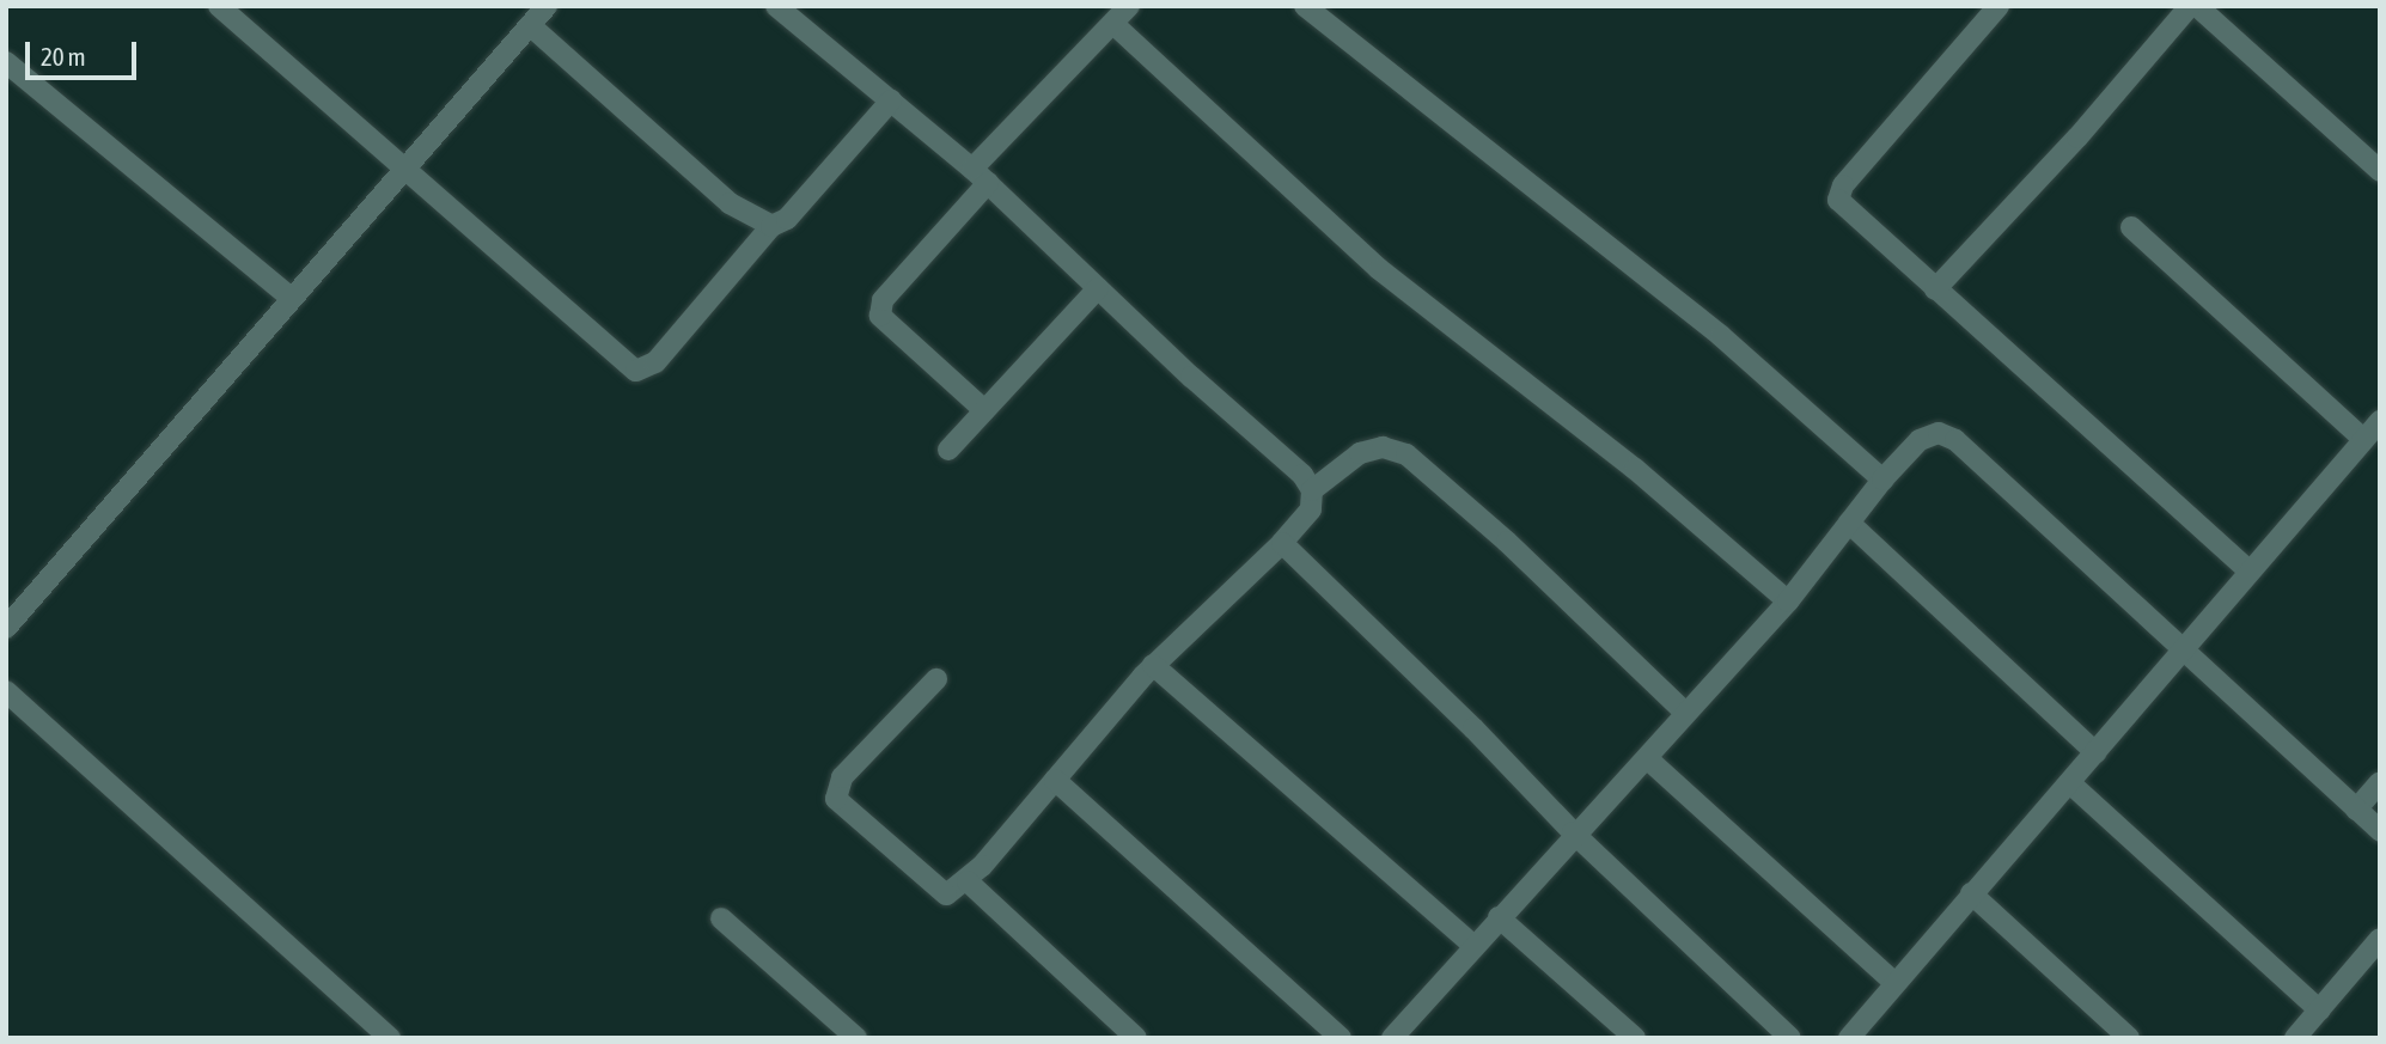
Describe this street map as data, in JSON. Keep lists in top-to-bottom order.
{
  "scale_bar": "20 m"
}
